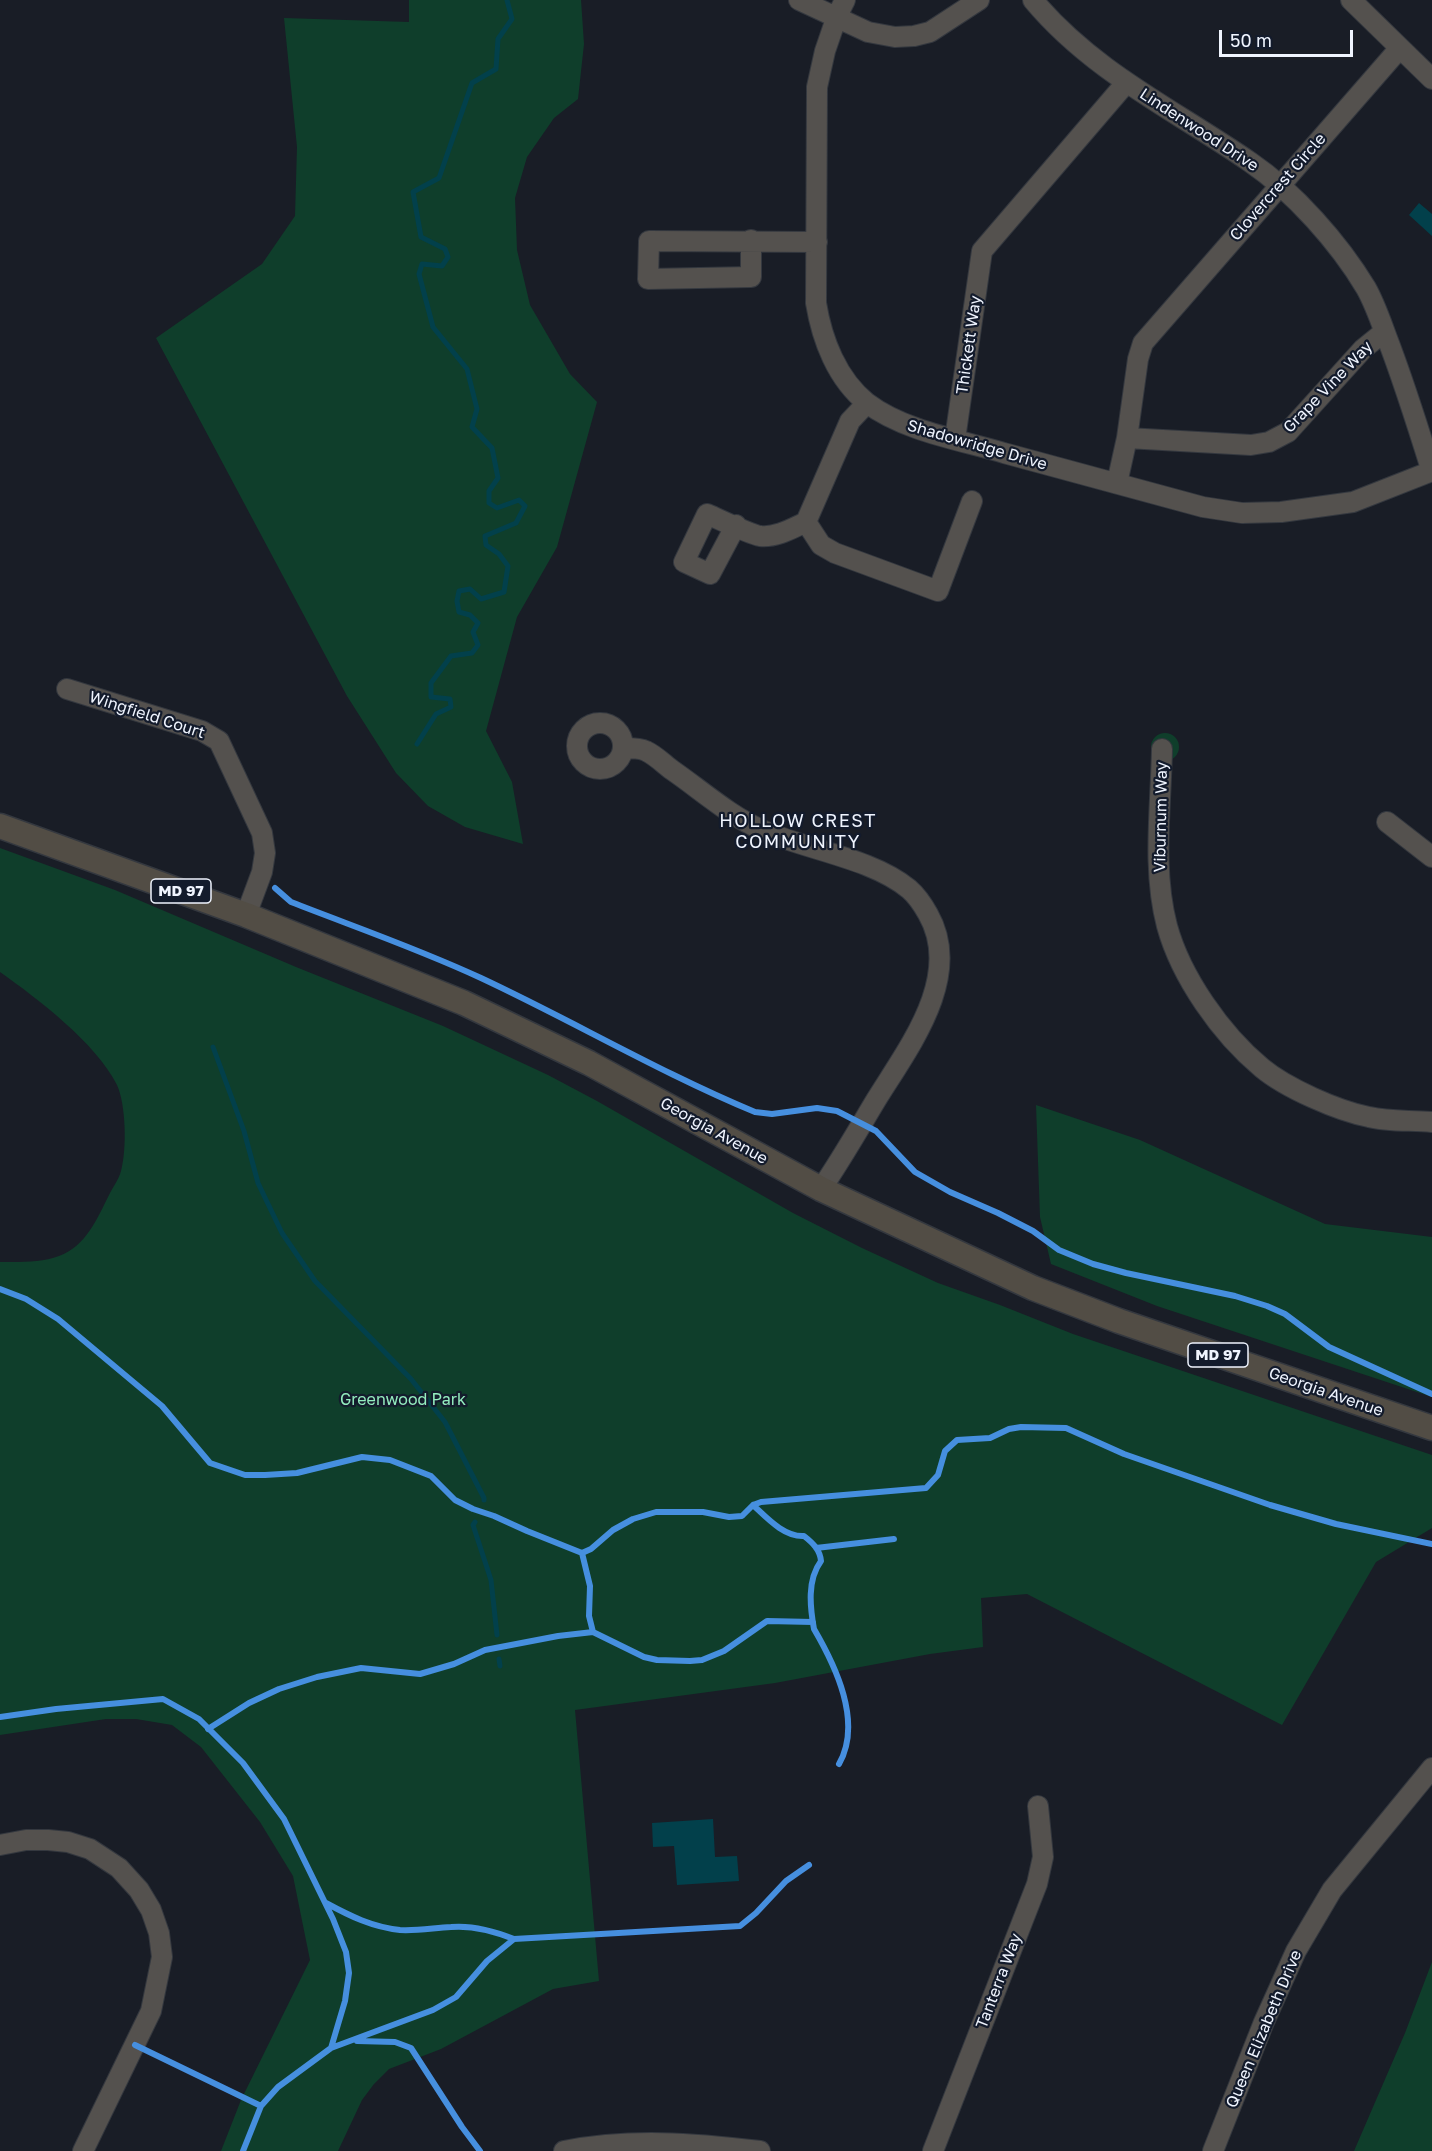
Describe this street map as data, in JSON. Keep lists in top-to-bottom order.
{
  "streets": {
    "main road": ["MD 97", "Georgia Avenue"],
    "street": [
      "Lindenwood Drive",
      "Clovercrest Circle",
      "Thickett Way",
      "Grape Vine Way",
      "Shadowridge Drive",
      "Wingfield Court",
      "Viburnum Way",
      "Tanterra Way",
      "Queen Elizabeth Drive"
    ]
  },
  "crossings": [
    ["Lindenwood Drive", "Clovercrest Circle"],
    ["Lindenwood Drive", "Thickett Way"],
    ["Lindenwood Drive", "Grape Vine Way"],
    ["Lindenwood Drive", "Shadowridge Drive"],
    ["Clovercrest Circle", "Grape Vine Way"],
    ["Clovercrest Circle", "Shadowridge Drive"],
    ["Thickett Way", "Shadowridge Drive"],
    ["Wingfield Court", "Georgia Avenue"]
  ],
  "districts": ["HOLLOW CREST COMMUNITY"],
  "parks": ["Greenwood Park"],
  "scale_bar": "50 m"
}
